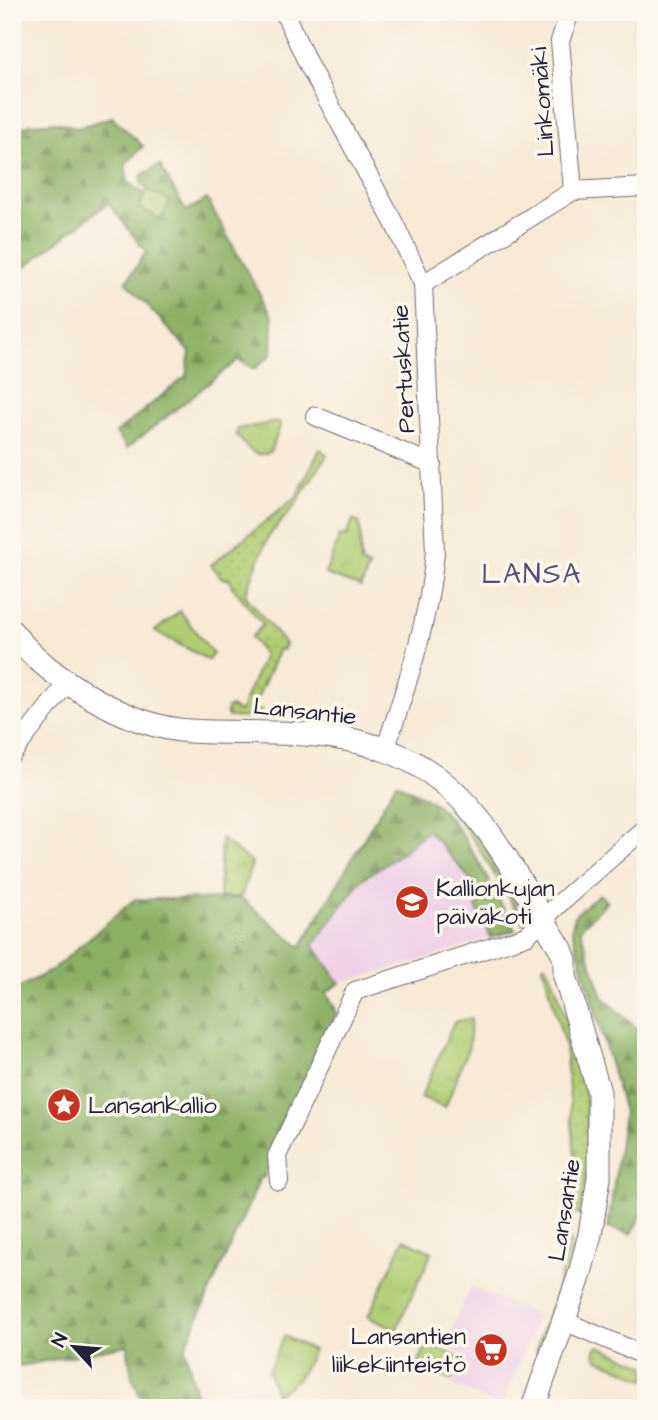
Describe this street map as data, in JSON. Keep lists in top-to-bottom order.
{
  "streets": {
    "street": ["Linkomäki", "Pertuskatie", "Lansantie"]
  },
  "crossings": [
    ["Pertuskatie", "Lansantie"]
  ],
  "districts": ["LANSA"],
  "places": {
    "school or university": ["Kallionkujan päiväkoti"],
    "place": ["Lansankallio"],
    "supermarket": ["Lansantien liikekiinteistö"]
  },
  "north": "top left"
}
